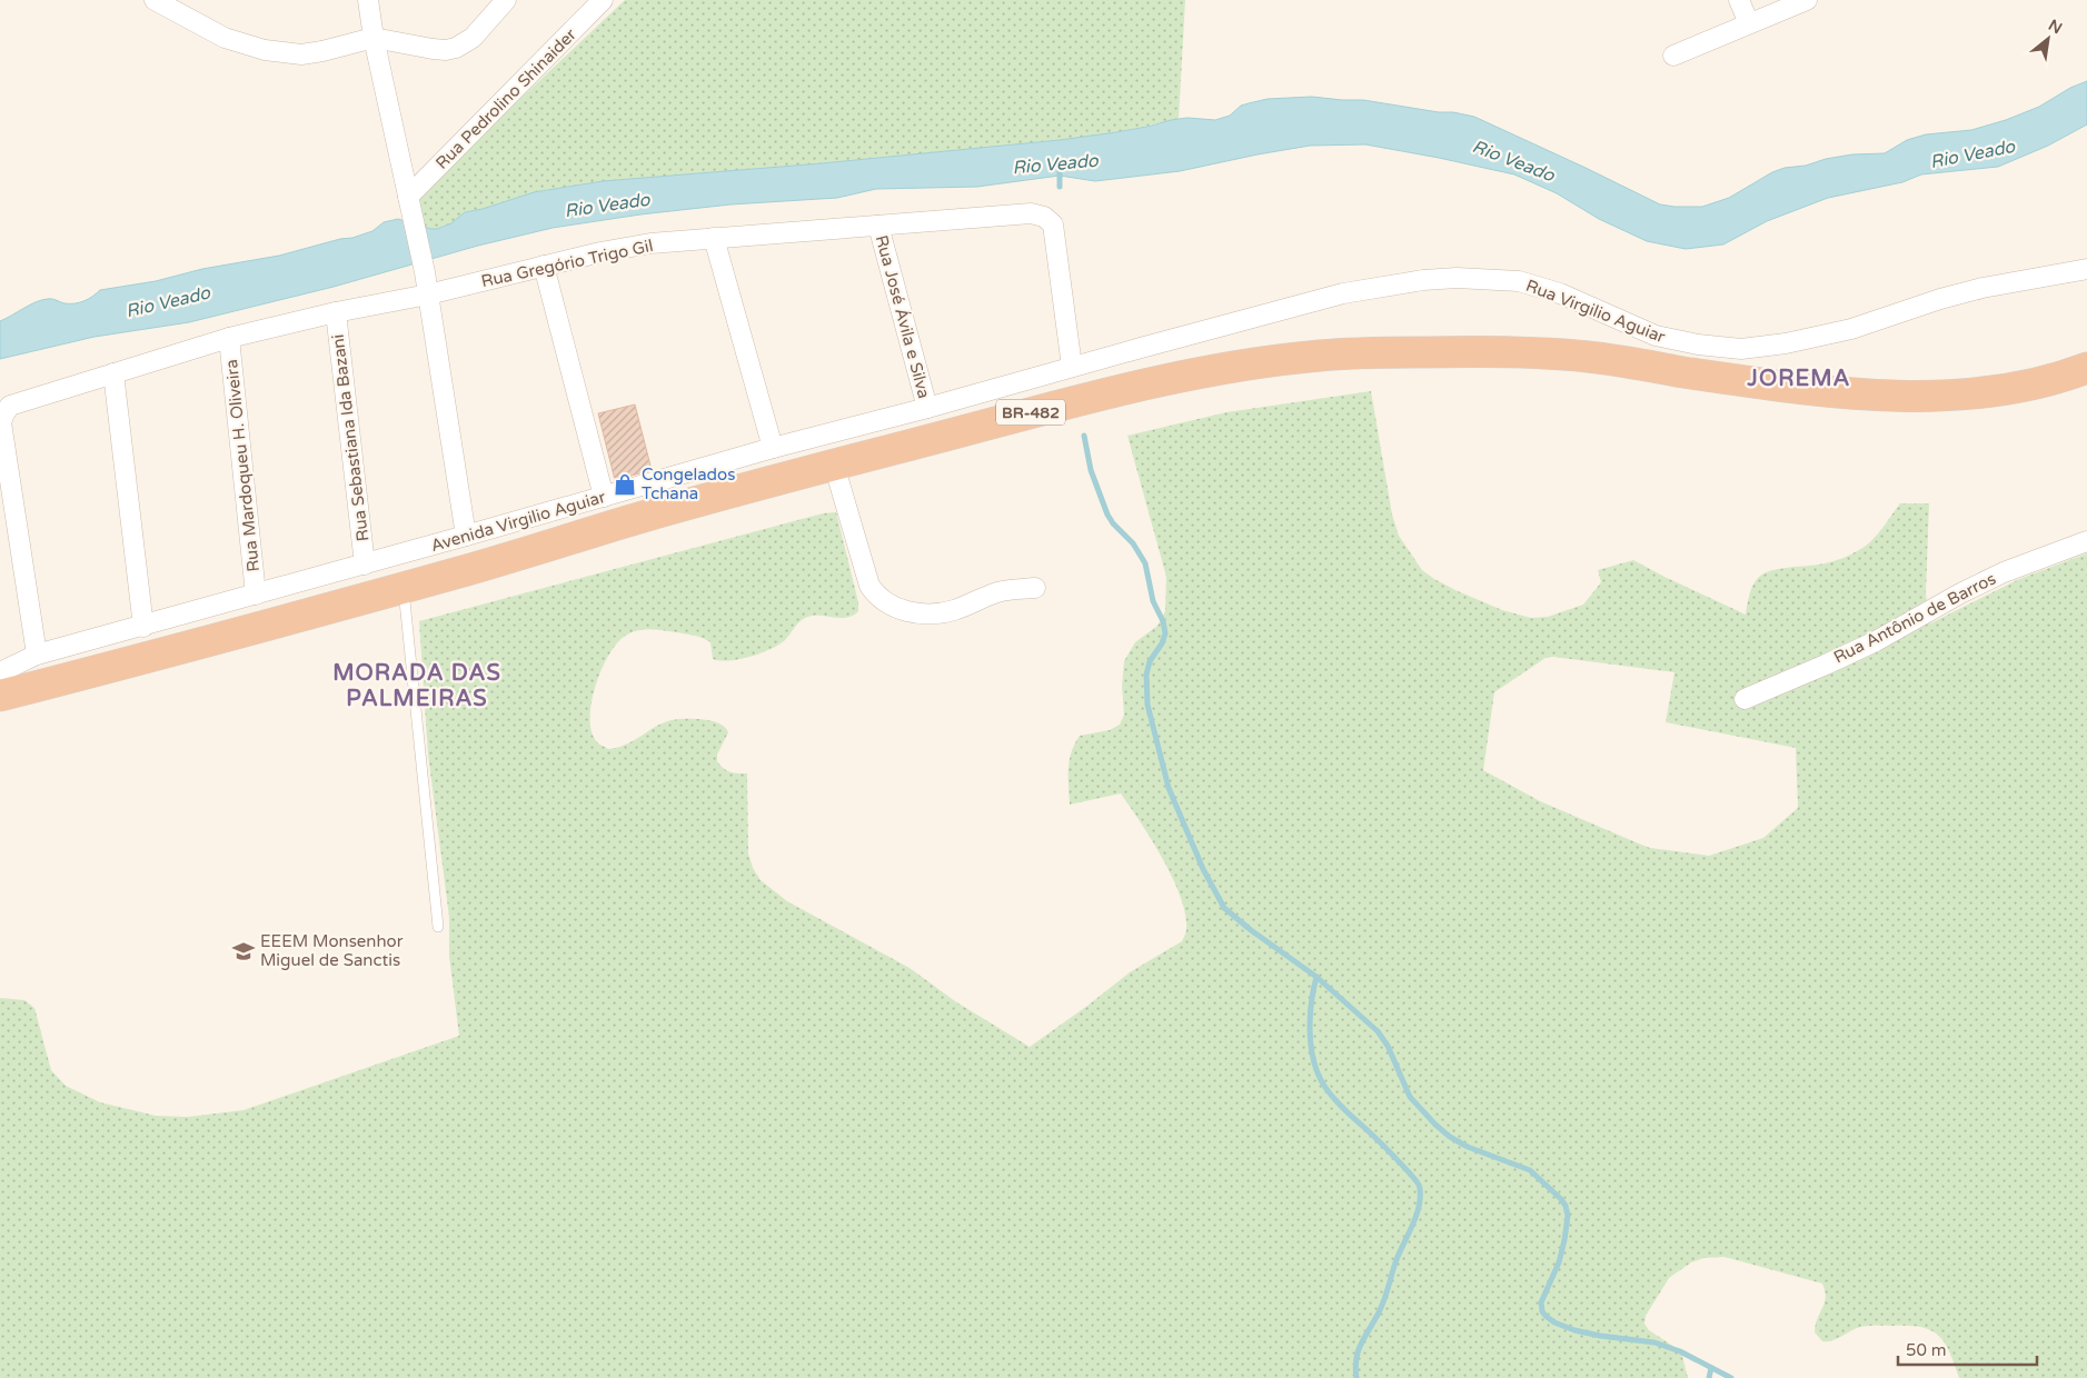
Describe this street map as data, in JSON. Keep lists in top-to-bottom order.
{
  "streets": {
    "highway": ["BR-482"],
    "street": [
      "Rua Pedrolino Shinaider",
      "Rua Gregório Trigo Gil",
      "Rua Virgilio Aguiar",
      "Rua José Ávila e Silva",
      "Rua Sebastiana Ida Bazani",
      "Rua Mardoqueu H. Oliveira",
      "Avenida Virgilio Aguiar",
      "Rua Antônio de Barros"
    ]
  },
  "crossings": [
    ["Rua Gregório Trigo Gil", "Rua Virgilio Aguiar"],
    ["Rua Gregório Trigo Gil", "Rua José Ávila e Silva"],
    ["Rua Gregório Trigo Gil", "Rua Sebastiana Ida Bazani"],
    ["Rua Gregório Trigo Gil", "Rua Mardoqueu H. Oliveira"],
    ["Rua Gregório Trigo Gil", "Avenida Virgilio Aguiar"],
    ["Rua Virgilio Aguiar", "Avenida Virgilio Aguiar"],
    ["Rua José Ávila e Silva", "Avenida Virgilio Aguiar"],
    ["Rua Sebastiana Ida Bazani", "Avenida Virgilio Aguiar"],
    ["Rua Mardoqueu H. Oliveira", "Avenida Virgilio Aguiar"]
  ],
  "districts": ["JOREMA", "MORADA DAS PALMEIRAS"],
  "water": ["Rio Veado"],
  "places": {
    "shop": ["Congelados Tchana"],
    "school or university": ["EEEM Monsenhor Miguel de Sanctis"]
  },
  "scale_bar": "50 m",
  "north": "top right"
}
